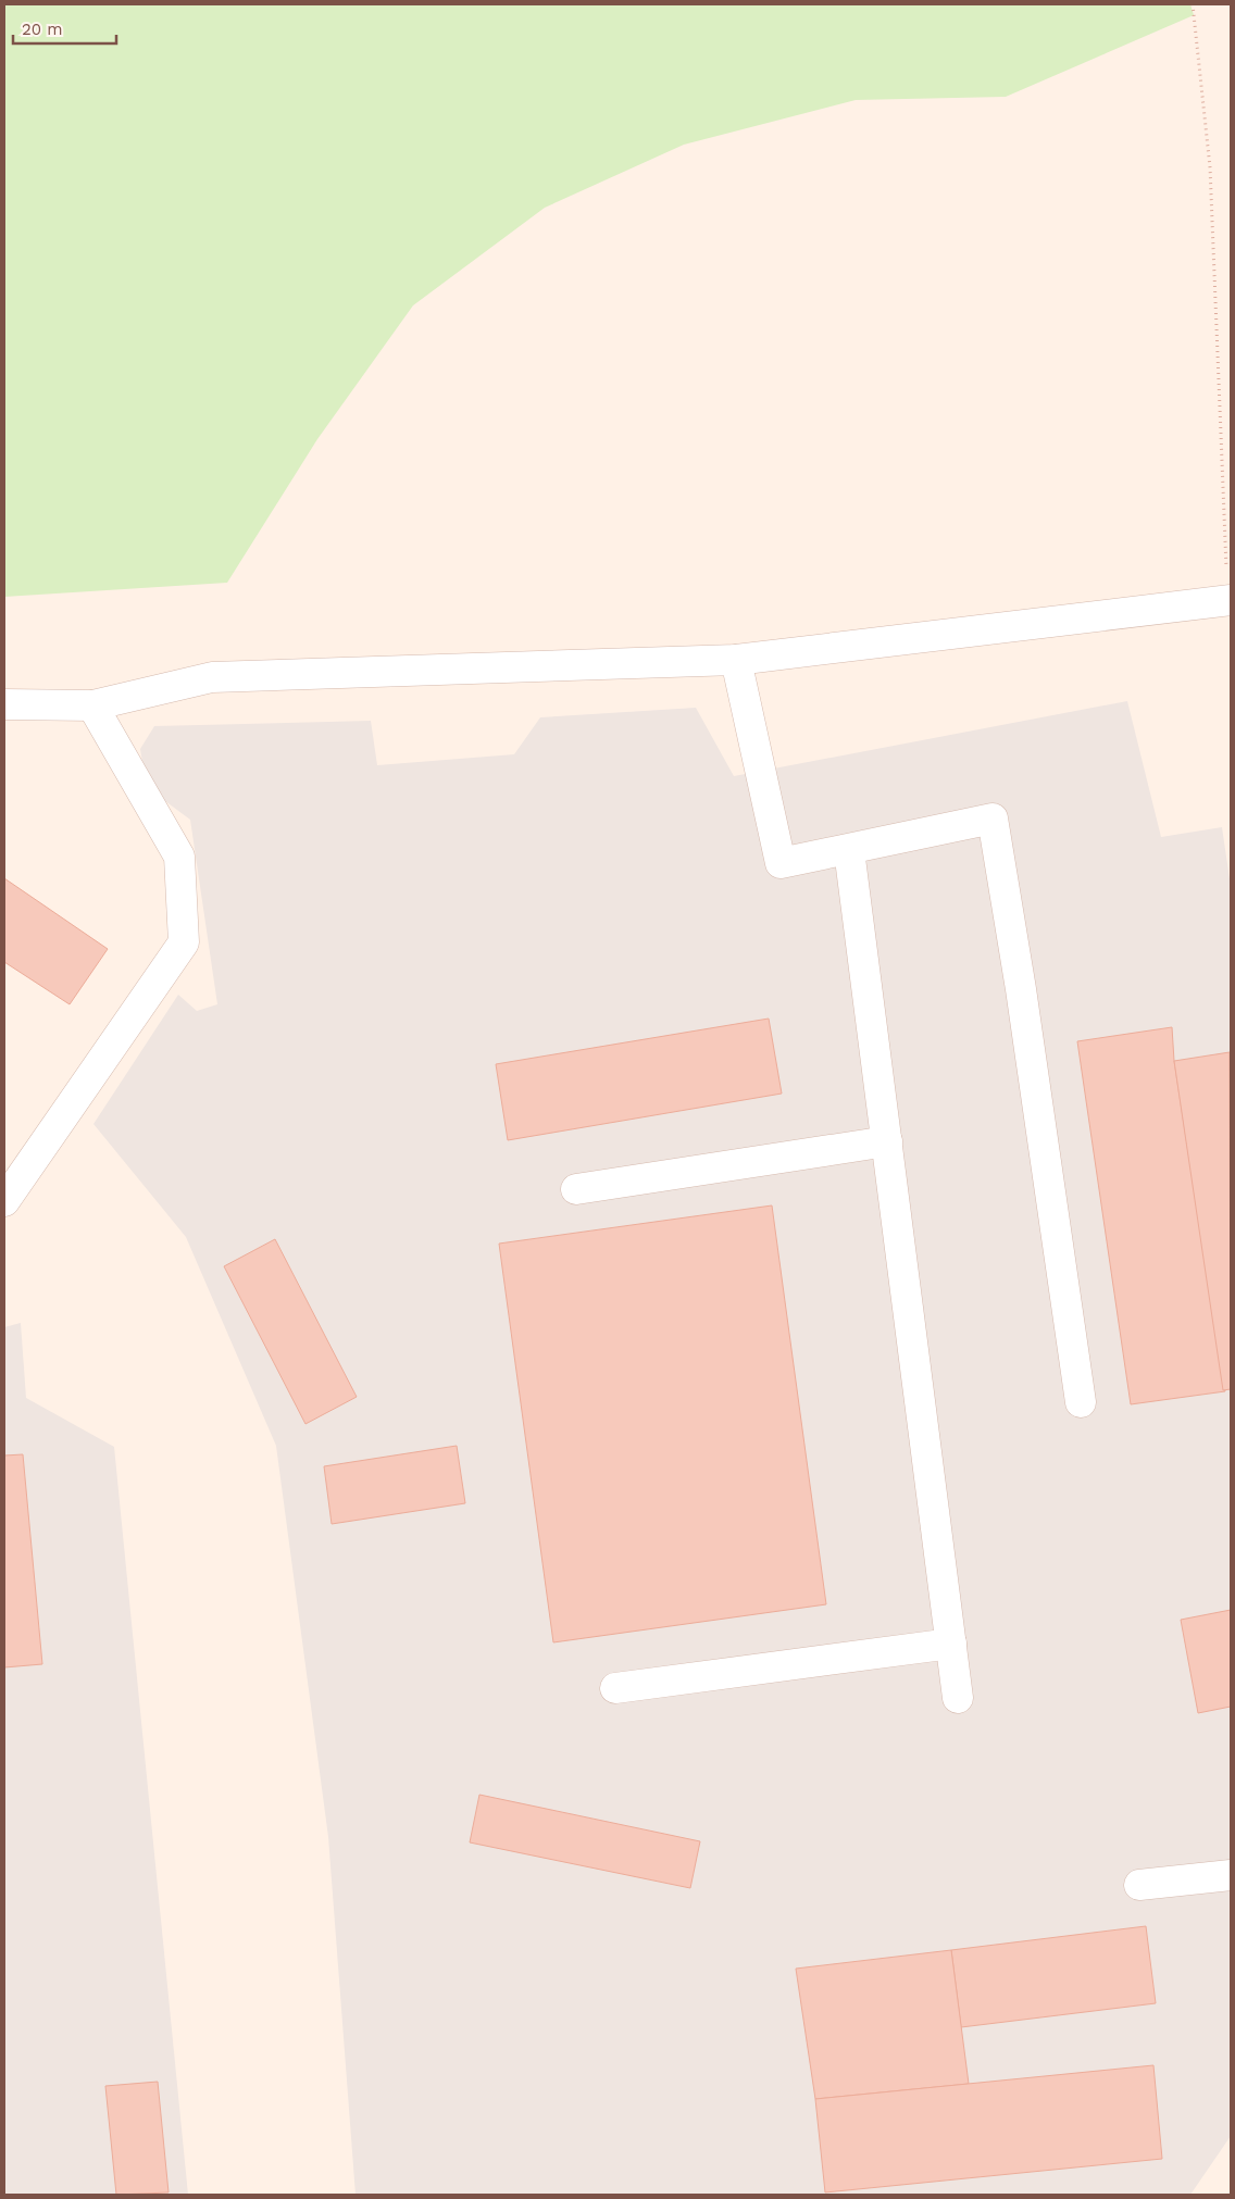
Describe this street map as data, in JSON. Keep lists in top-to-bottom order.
{
  "scale_bar": "20 m"
}
